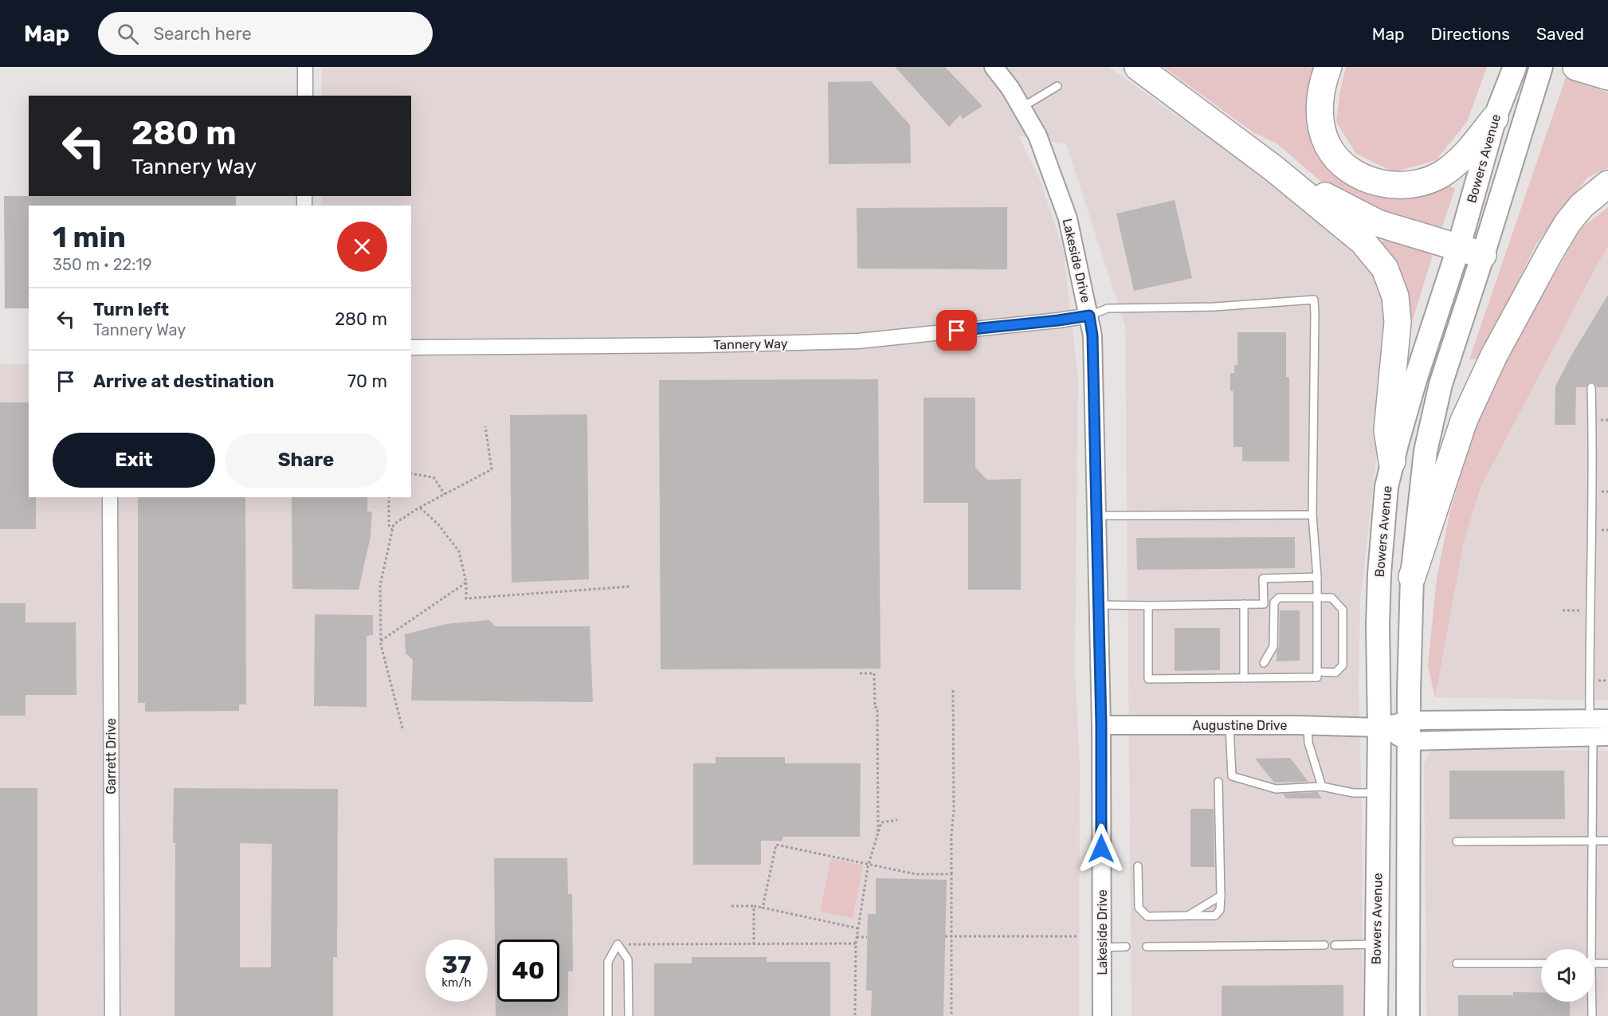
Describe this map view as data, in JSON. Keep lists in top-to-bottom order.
{
  "streets": {
    "main road": ["Bowers Avenue"],
    "street": [
      "Lakeside Drive",
      "Tannery Way",
      "Augustine Drive",
      "Garrett Drive"
    ]
  },
  "crossings": [
    ["Bowers Avenue", "Augustine Drive"],
    ["Lakeside Drive", "Tannery Way"],
    ["Lakeside Drive", "Augustine Drive"]
  ],
  "page": {
    "header": "Map",
    "search": "Search here",
    "nav": ["Map", "Directions", "Saved"],
    "turn": ["280 m", "Tannery Way"],
    "heading": ["1 min", "350 m · 22:19"],
    "list": [
      {
        "name": "Turn left",
        "note": "Tannery Way",
        "value": "280 m"
      },
      {
        "name": "Arrive at destination",
        "value": "70 m"
      }
    ],
    "buttons": ["Exit", "Share"],
    "speed": "37 km/h",
    "limit": "40"
  }
}
